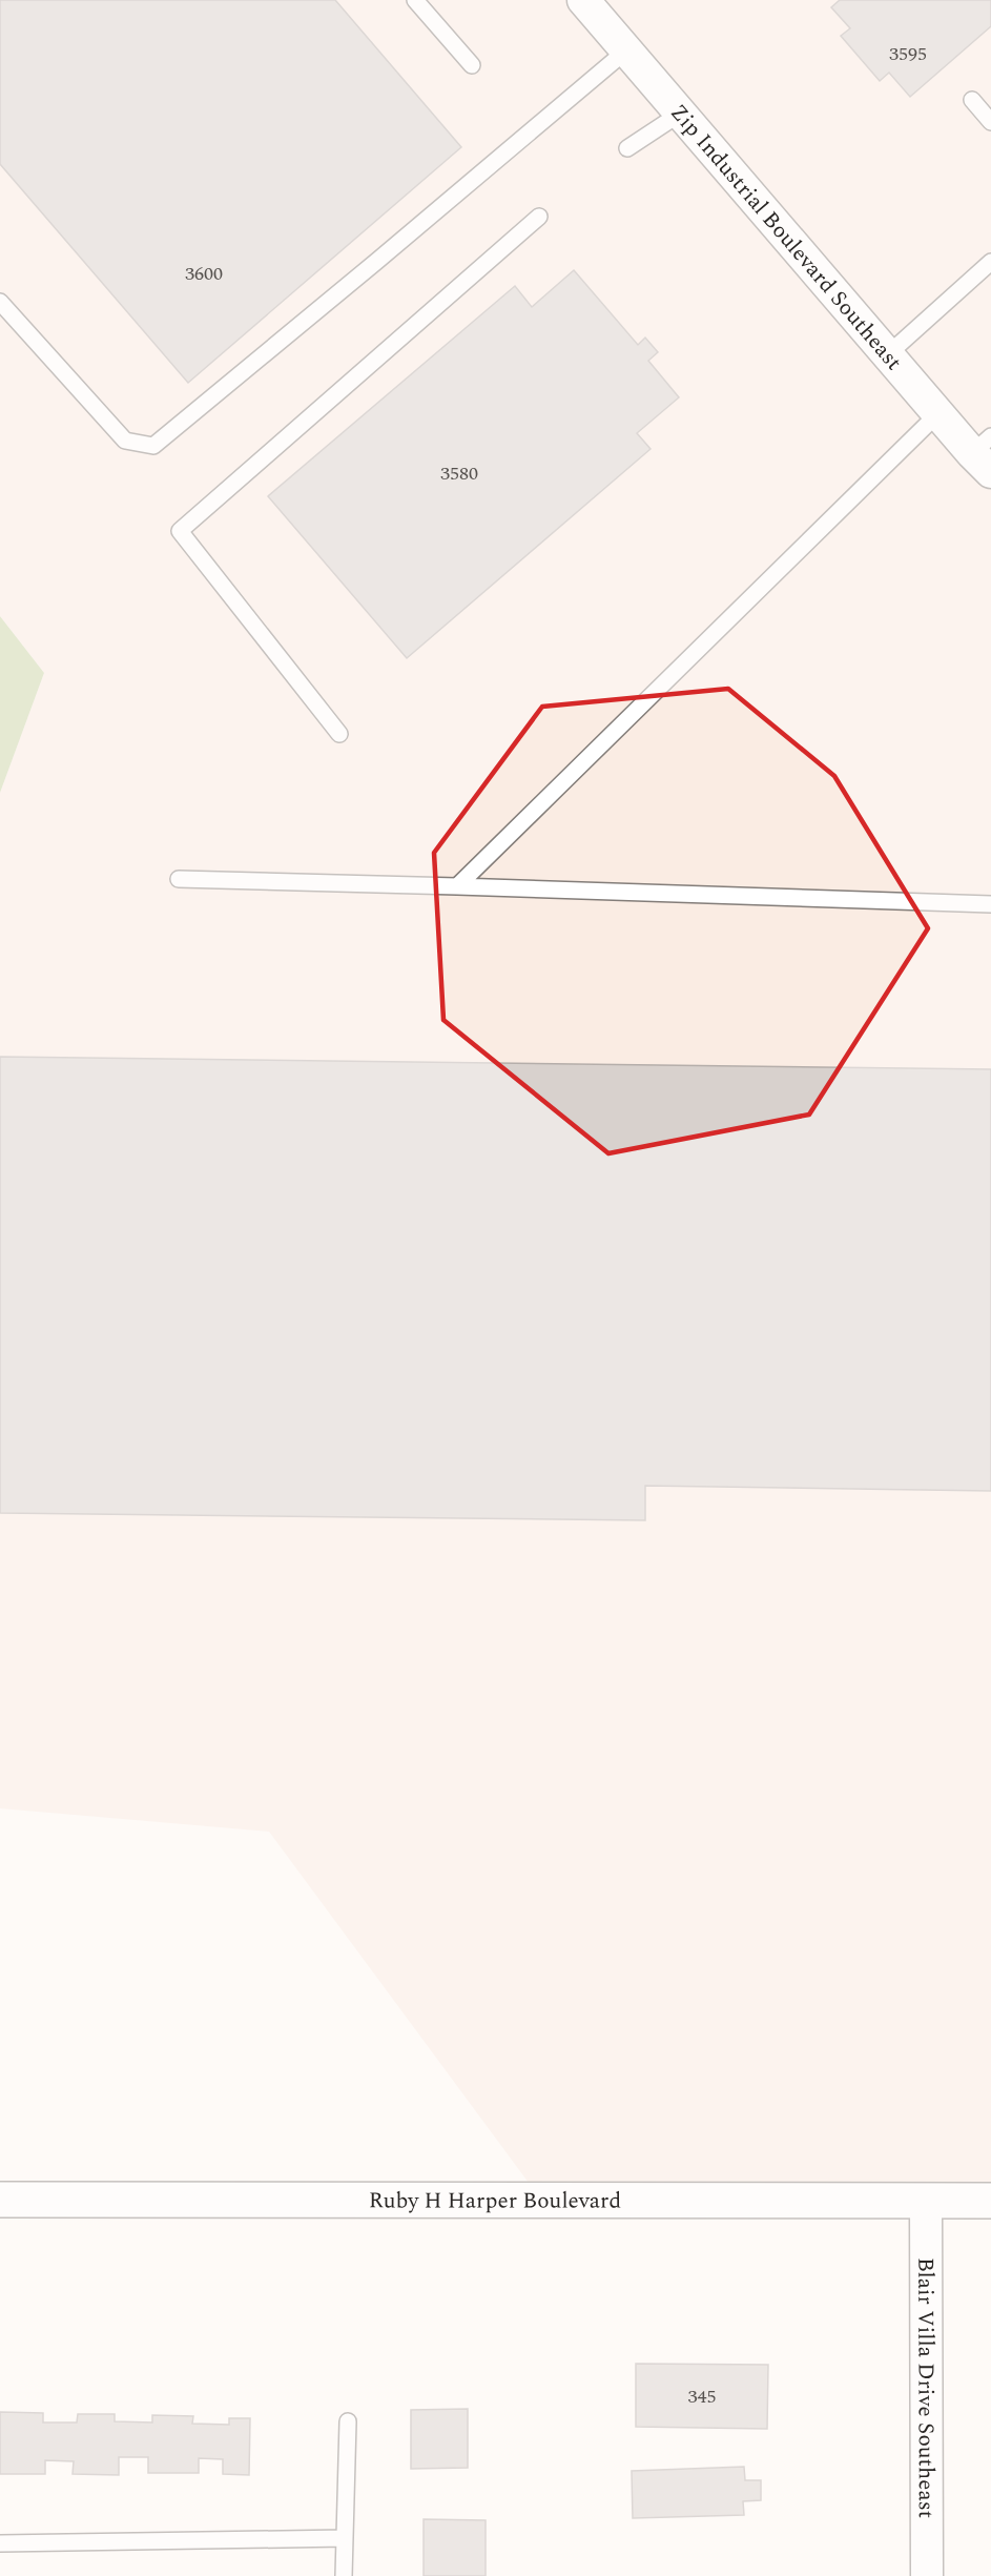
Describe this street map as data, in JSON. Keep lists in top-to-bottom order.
{
  "streets": {
    "street": ["Zip Industrial Boulevard Southeast", "Ruby H Harper Boulevard", "Blair Villa Drive Southeast"]
  },
  "crossings": [
    ["Ruby H Harper Boulevard", "Blair Villa Drive Southeast"]
  ],
  "house_numbers": [
    "3595",
    "3600",
    "3580",
    "345"
  ]
}
